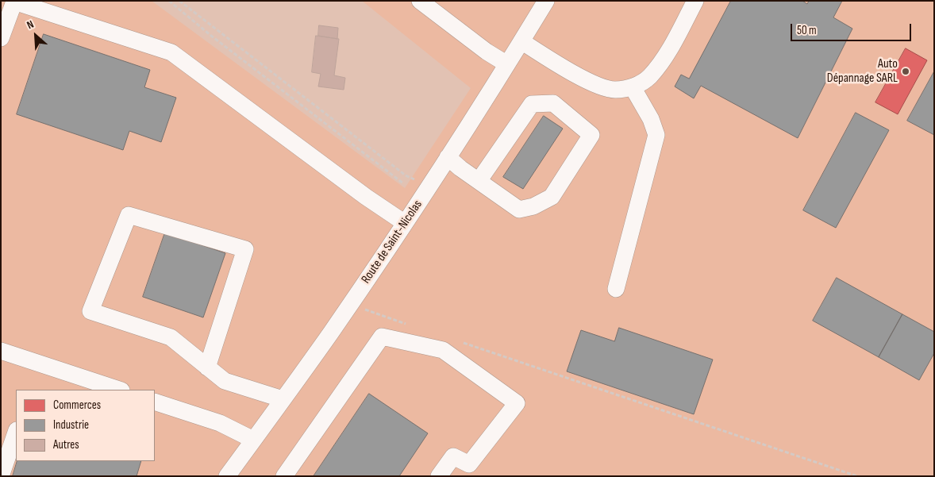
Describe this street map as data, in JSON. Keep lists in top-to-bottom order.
{
  "streets": {
    "street": ["Route de Saint-Nicolas"]
  },
  "places": ["Auto Dépannage SARL"],
  "legend": ["Commerces", "Industrie", "Autres"],
  "scale_bar": "50 m",
  "north": "top left"
}
